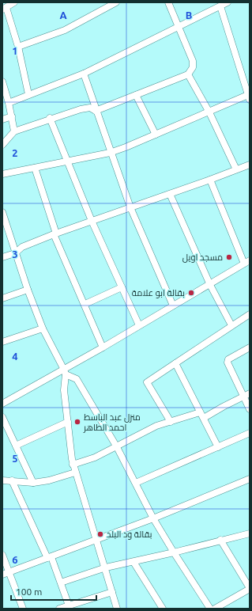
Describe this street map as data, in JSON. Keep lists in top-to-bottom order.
{
  "places": [
    "مسجد اويل",
    "بقالة ابو علامة",
    "منزل عبد الباسط احمد الطاهر",
    "بقالة ود البلد"
  ],
  "scale_bar": "100 m",
  "grid": {
    "columns": ["A", "B"],
    "rows": [
      "1",
      "2",
      "3",
      "4",
      "5",
      "6"
    ]
  }
}
